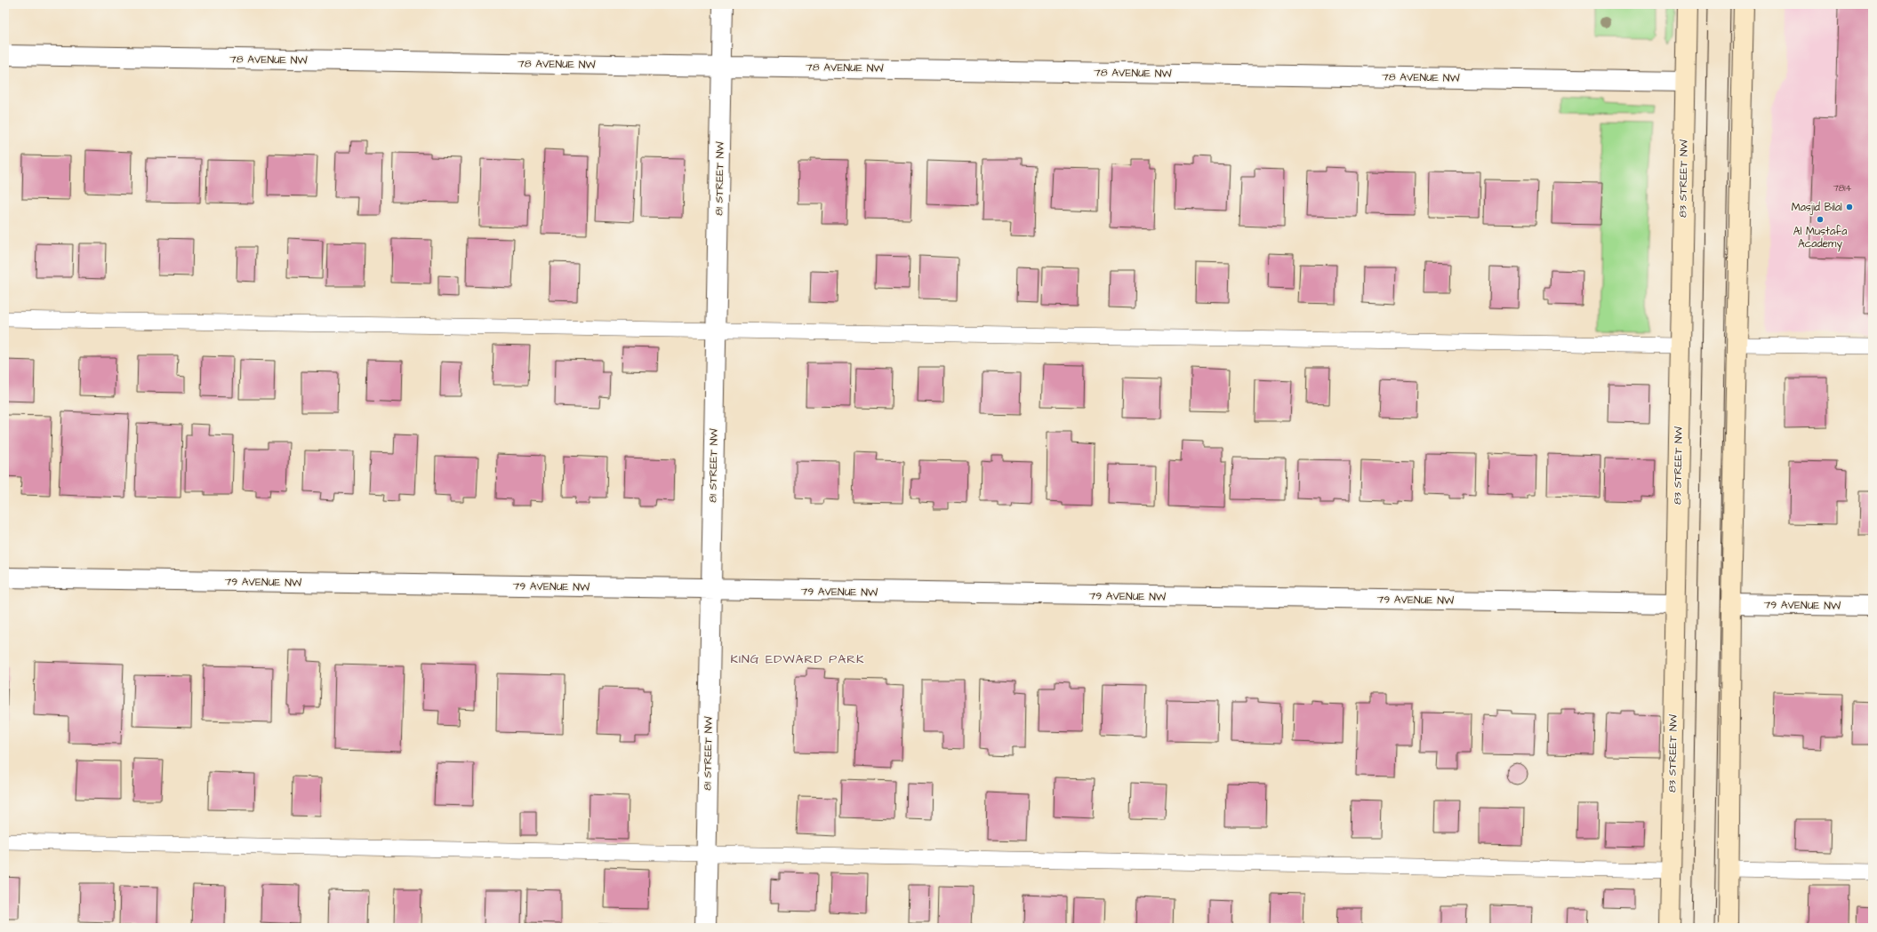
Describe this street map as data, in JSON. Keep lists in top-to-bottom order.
{
  "streets": {
    "main road": ["83 STREET NW"],
    "street": ["78 AVENUE NW", "81 STREET NW", "79 AVENUE NW"]
  },
  "crossings": [
    ["78 AVENUE NW", "81 STREET NW"],
    ["78 AVENUE NW", "83 STREET NW"],
    ["81 STREET NW", "79 AVENUE NW"],
    ["83 STREET NW", "79 AVENUE NW"]
  ],
  "districts": ["KING EDWARD PARK"],
  "places": ["Masjid Bilal", "Al Mustafa Academy"],
  "house_numbers": ["7814"]
}
